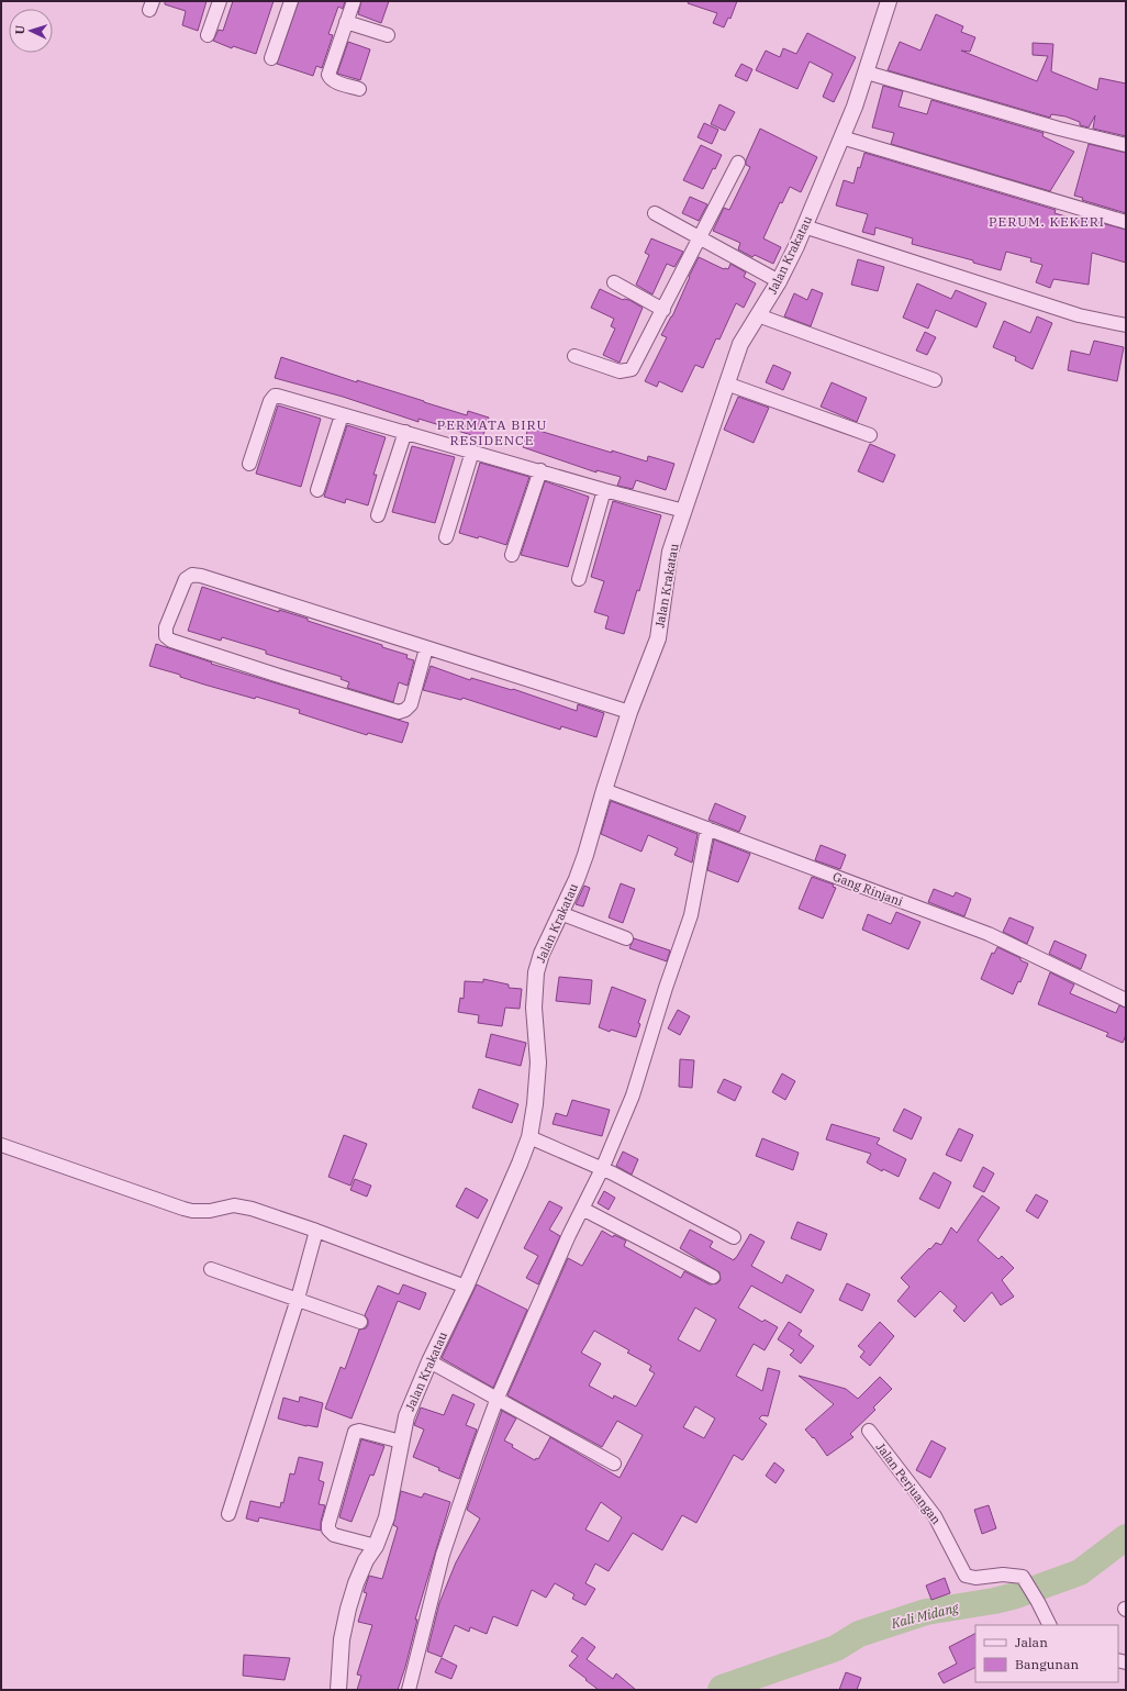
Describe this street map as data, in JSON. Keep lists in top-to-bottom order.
{
  "streets": {
    "street": ["Jalan Krakatau", "Gang Rinjani", "Jalan Perjuangan"]
  },
  "crossings": [
    ["Jalan Krakatau", "Gang Rinjani"]
  ],
  "districts": ["PERUM. KEKERI", "PERMATA BIRU RESIDENCE"],
  "water": ["Kali Midang"],
  "legend": ["Jalan", "Bangunan"],
  "north": "left"
}
